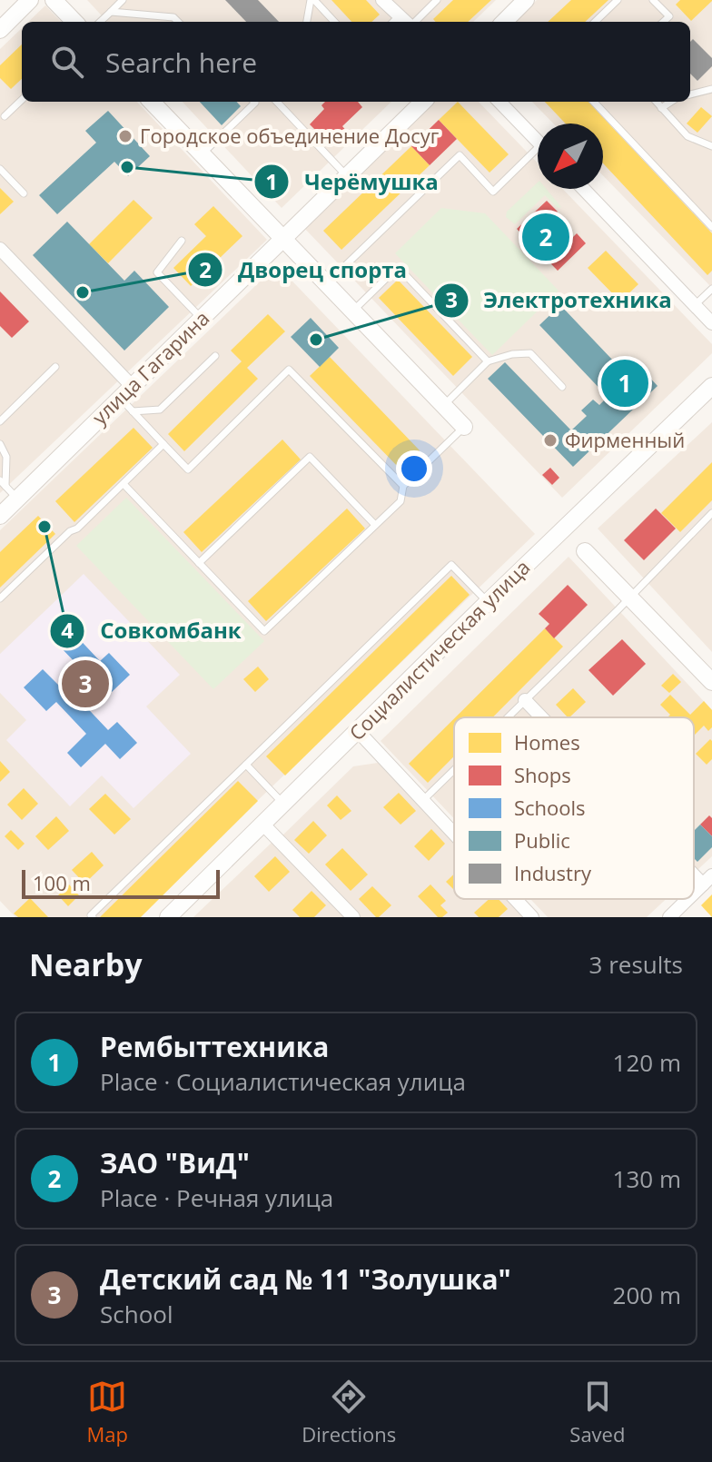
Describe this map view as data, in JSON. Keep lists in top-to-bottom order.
{
  "streets": {
    "main road": ["улица Гагарина", "Социалистическая улица"]
  },
  "places": [
    "Городское объединение Досуг",
    "Черёмушка",
    "Дворец спорта",
    "Электротехника",
    "Фирменный",
    "Совкомбанк"
  ],
  "legend": [
    "Homes",
    "Shops",
    "Schools",
    "Public",
    "Industry"
  ],
  "scale_bar": "100 m",
  "north": "bottom left",
  "page": {
    "search": "Search here",
    "pins": ["2", "1", "3"],
    "scale": "100 m",
    "heading": ["Nearby", "3 results"],
    "list": [
      {
        "mark": "1",
        "name": "Рембыттехника",
        "note": "Place · Социалистическая улица",
        "value": "120 m"
      },
      {
        "mark": "2",
        "name": "ЗАО \"ВиД\"",
        "note": "Place · Речная улица",
        "value": "130 m"
      },
      {
        "mark": "3",
        "name": "Детский сад № 11 \"Золушка\"",
        "note": "School",
        "value": "200 m"
      }
    ],
    "nav": ["Map", "Directions", "Saved"]
  }
}
